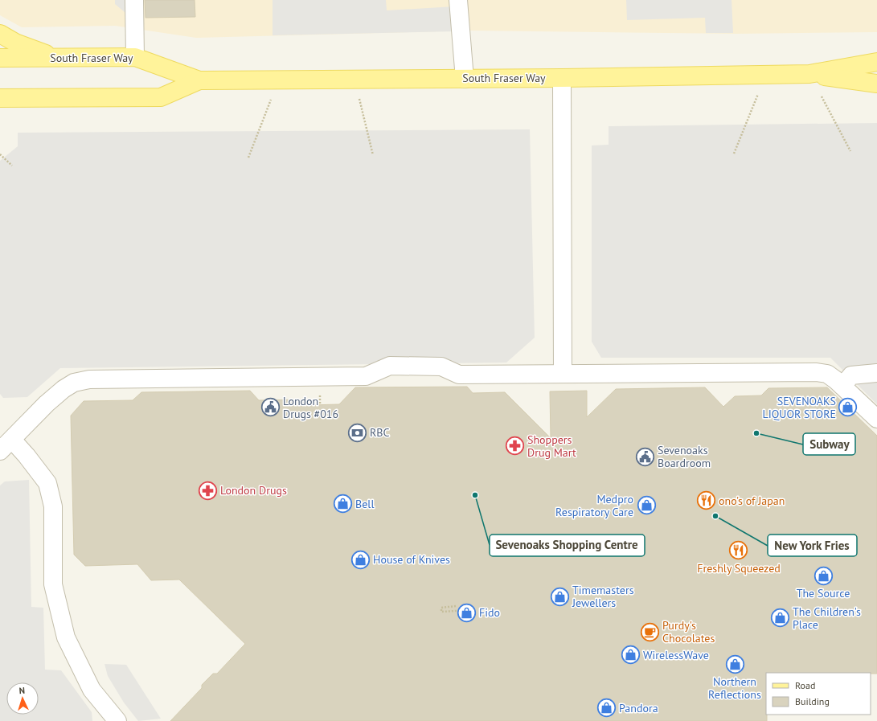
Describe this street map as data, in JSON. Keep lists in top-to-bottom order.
{
  "streets": {
    "main road": ["South Fraser Way"]
  },
  "places": {
    "public building": ["London Drugs #016", "Sevenoaks Boardroom"],
    "shop": [
      "SEVENOAKS LIQUOR STORE",
      "Bell",
      "Medpro Respiratory Care",
      "House of Knives",
      "The Source",
      "Timemasters Jewellers",
      "Fido",
      "The Children's Place",
      "WirelessWave",
      "Northern Reflections",
      "Pandora"
    ],
    "bank": ["RBC"],
    "other": ["Subway", "Sevenoaks Shopping Centre", "New York Fries"],
    "pharmacy": ["Shoppers Drug Mart", "London Drugs"],
    "restaurant": ["ono's of Japan", "Freshly Squeezed"],
    "cafe": ["Purdy's Chocolates"]
  },
  "legend": ["Road", "Building"],
  "north": "top"
}
